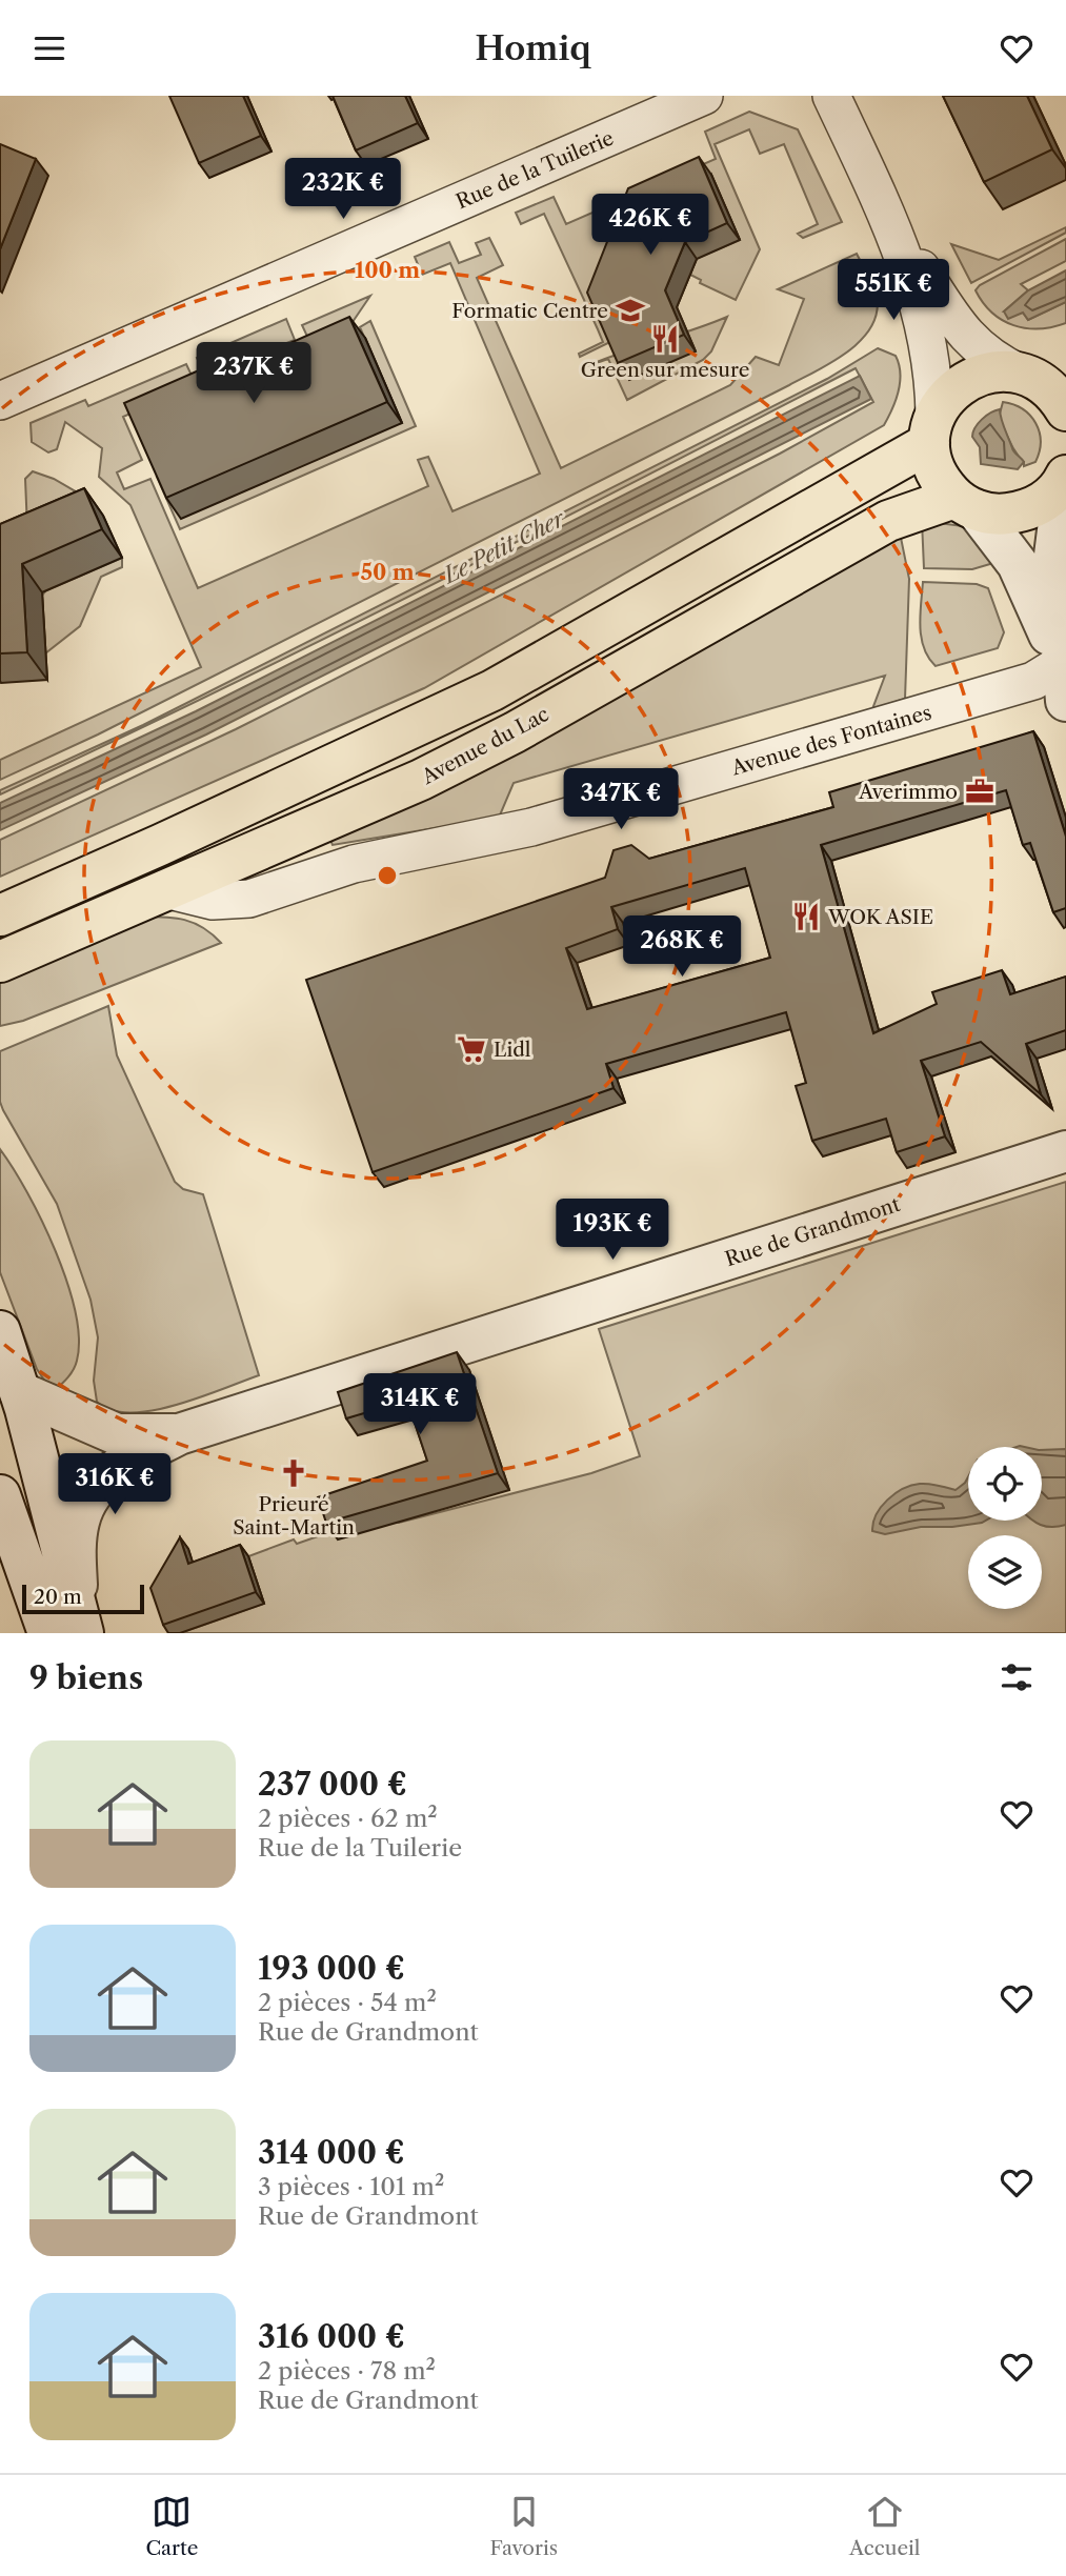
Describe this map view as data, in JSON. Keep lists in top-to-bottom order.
{
  "streets": {
    "main road": ["Avenue du Lac"],
    "street": ["Rue de la Tuilerie", "Avenue des Fontaines", "Rue de Grandmont"]
  },
  "crossings": [
    ["Avenue des Fontaines", "Avenue du Lac"]
  ],
  "water": ["Le Petit Cher"],
  "places": {
    "school or university": ["Formatic Centre"],
    "restaurant": ["Green sur mesure", "WOK ASIE"],
    "office": ["Averimmo"],
    "supermarket": ["Lidl"],
    "church": ["Prieuré Saint-Martin"]
  },
  "scale_bar": "20 m",
  "page": {
    "header": "Homiq",
    "price": [
      "232K €",
      "426K €",
      "551K €",
      "237K €",
      "347K €",
      "268K €",
      "193K €",
      "314K €",
      "316K €"
    ],
    "scale": "20 m",
    "heading": "9 biens",
    "list": [
      {
        "name": "237 000 €",
        "note": "2 pièces · 62 m² · Rue de la Tuilerie"
      },
      {
        "name": "193 000 €",
        "note": "2 pièces · 54 m² · Rue de Grandmont"
      },
      {
        "name": "314 000 €",
        "note": "3 pièces · 101 m² · Rue de Grandmont"
      },
      {
        "name": "316 000 €",
        "note": "2 pièces · 78 m² · Rue de Grandmont"
      }
    ],
    "tabs": ["Carte", "Favoris", "Accueil"]
  },
  "rings": ["100 m", "50 m"]
}
